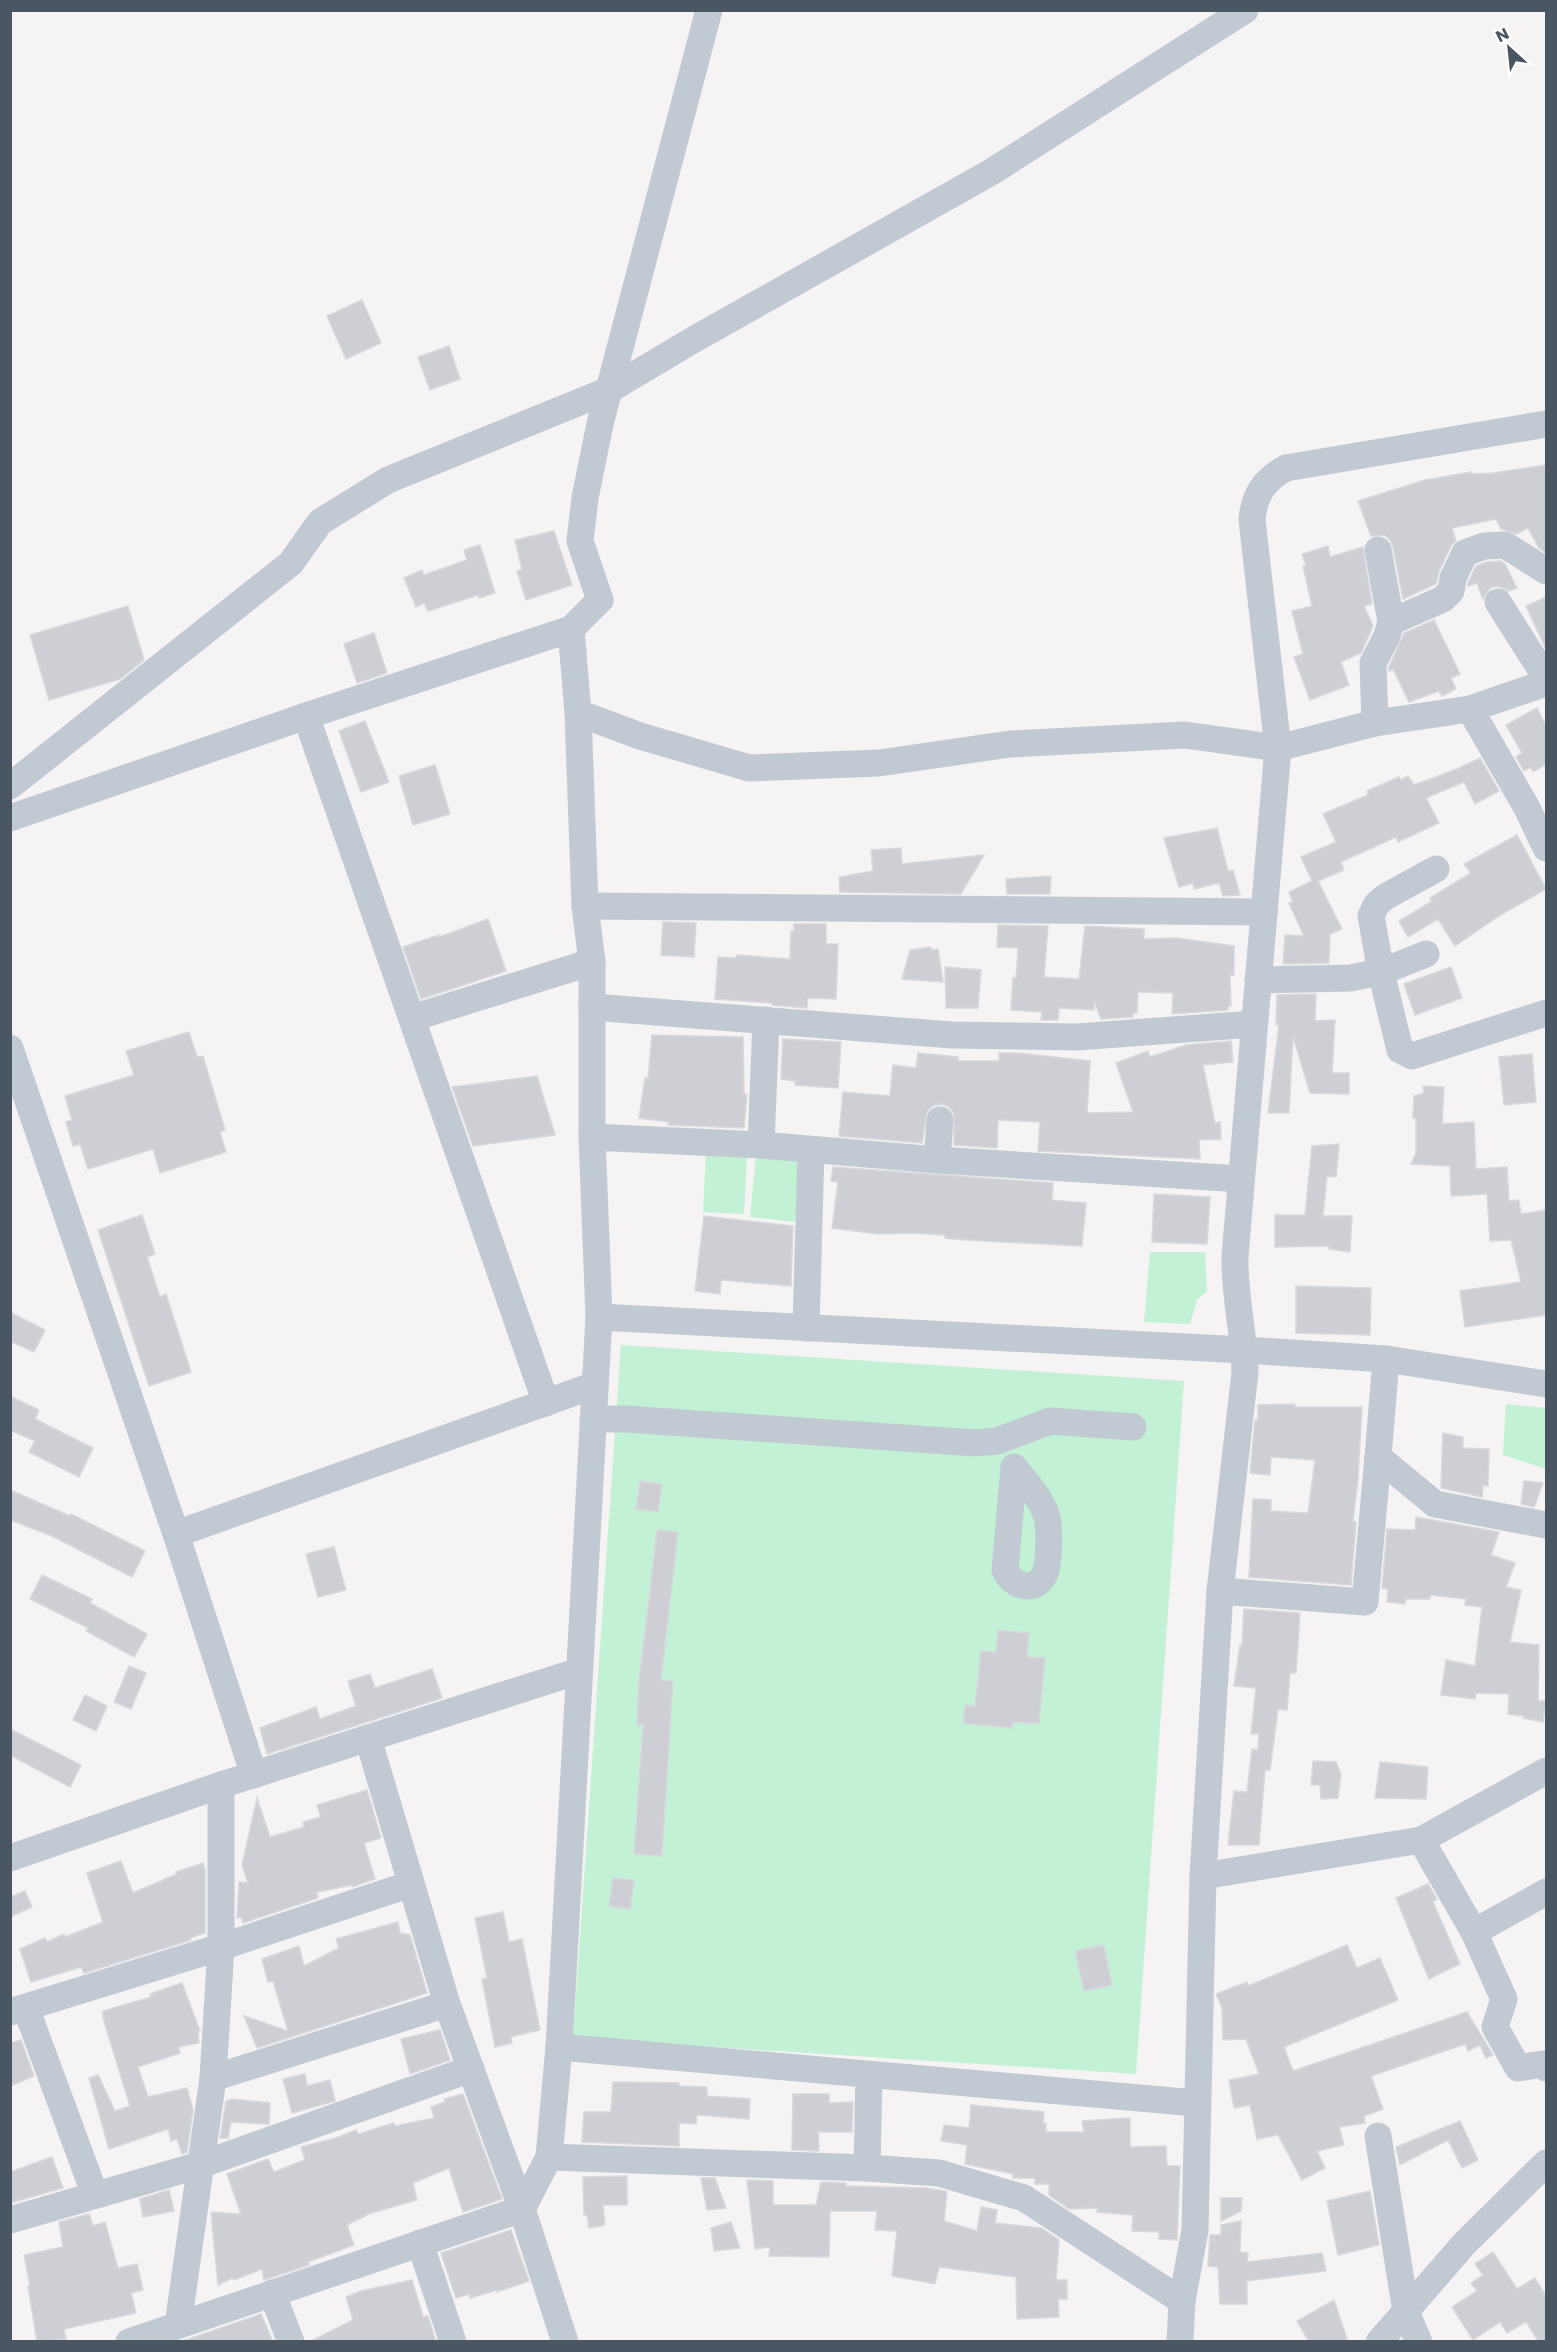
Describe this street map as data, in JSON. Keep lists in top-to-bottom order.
{
  "north": "top left"
}
